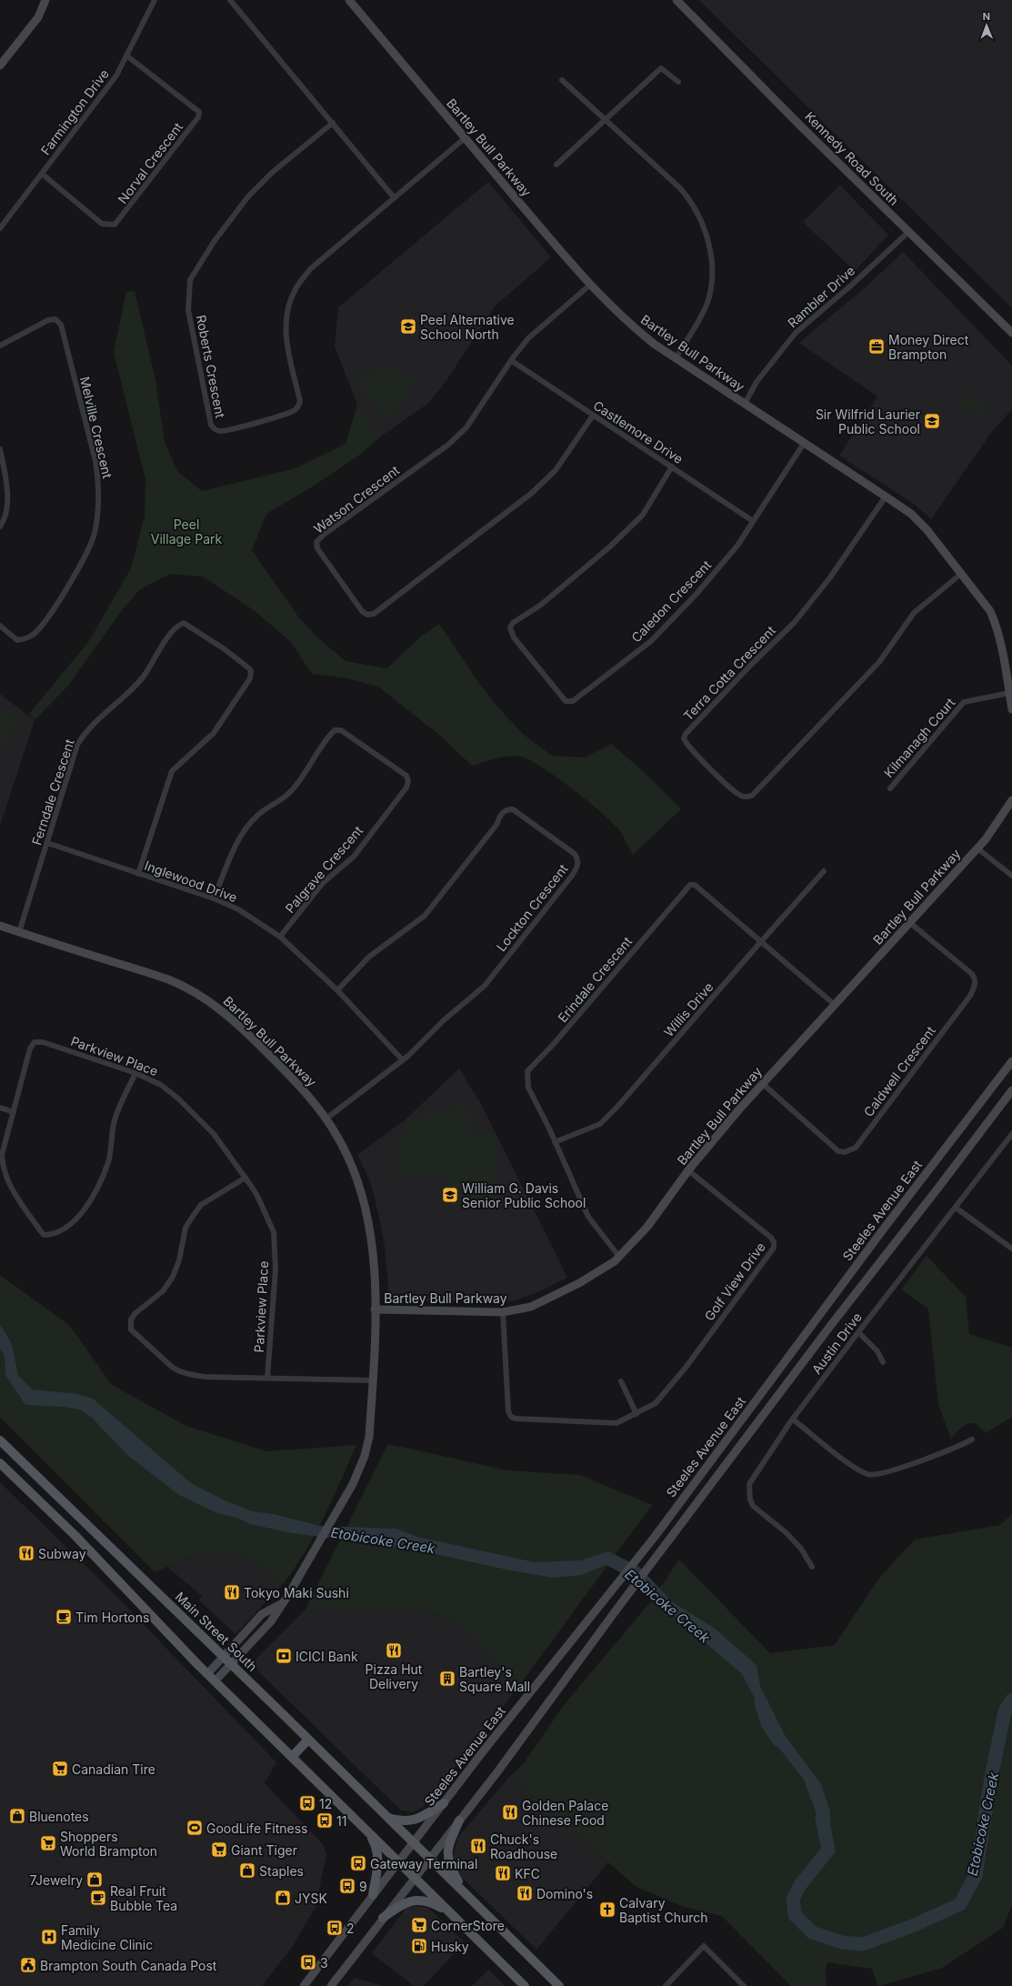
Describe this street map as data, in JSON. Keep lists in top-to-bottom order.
{
  "streets": {
    "main road": ["Main Street South"],
    "street": [
      "Farmington Drive",
      "Bartley Bull Parkway",
      "Kennedy Road South",
      "Norval Crescent",
      "Rambler Drive",
      "Roberts Crescent",
      "Melville Crescent",
      "Castlemore Drive",
      "Watson Crescent",
      "Caledon Crescent",
      "Terra Cotta Crescent",
      "Kilmanagh Court",
      "Ferndale Crescent",
      "Palgrave Crescent",
      "Inglewood Drive",
      "Lockton Crescent",
      "Erindale Crescent",
      "Willis Drive",
      "Parkview Place",
      "Caldwell Crescent",
      "Steeles Avenue East",
      "Golf View Drive",
      "Austin Drive"
    ]
  },
  "crossings": [
    ["Farmington Drive", "Norval Crescent"],
    ["Bartley Bull Parkway", "Rambler Drive"],
    ["Bartley Bull Parkway", "Roberts Crescent"],
    ["Bartley Bull Parkway", "Watson Crescent"],
    ["Bartley Bull Parkway", "Caledon Crescent"],
    ["Bartley Bull Parkway", "Terra Cotta Crescent"],
    ["Bartley Bull Parkway", "Kilmanagh Court"],
    ["Bartley Bull Parkway", "Ferndale Crescent"],
    ["Bartley Bull Parkway", "Lockton Crescent"],
    ["Bartley Bull Parkway", "Erindale Crescent"],
    ["Bartley Bull Parkway", "Caldwell Crescent"],
    ["Bartley Bull Parkway", "Golf View Drive"],
    ["Bartley Bull Parkway", "Main Street South"],
    ["Kennedy Road South", "Rambler Drive"],
    ["Castlemore Drive", "Watson Crescent"],
    ["Castlemore Drive", "Caledon Crescent"],
    ["Ferndale Crescent", "Inglewood Drive"],
    ["Palgrave Crescent", "Inglewood Drive"],
    ["Inglewood Drive", "Lockton Crescent"],
    ["Erindale Crescent", "Willis Drive"],
    ["Steeles Avenue East", "Main Street South"]
  ],
  "water": ["Etobicoke Creek"],
  "parks": ["Peel Village Park"],
  "places": {
    "school or university": ["Peel Alternative School North", "Sir Wilfrid Laurier Public School", "William G. Davis Senior Public School"],
    "office": ["Money Direct Brampton"],
    "restaurant": [
      "Subway",
      "Tokyo Maki Sushi",
      "Pizza Hut Delivery",
      "Golden Palace Chinese Food",
      "Chuck's Roadhouse",
      "KFC",
      "Domino's"
    ],
    "cafe": ["Tim Hortons", "Real Fruit Bubble Tea"],
    "bank": ["ICICI Bank"],
    "building": ["Bartley's Square Mall"],
    "supermarket": [
      "Canadian Tire",
      "Shoppers World Brampton",
      "Giant Tiger",
      "CornerStore"
    ],
    "bus stop": [
      "12",
      "11",
      "Gateway Terminal",
      "9",
      "2",
      "3"
    ],
    "shop": [
      "Bluenotes",
      "Staples",
      "7Jewelry",
      "JYSK"
    ],
    "sports": ["GoodLife Fitness"],
    "church": ["Calvary Baptist Church"],
    "hospital": ["Family Medicine Clinic"],
    "fuel station": ["Husky"],
    "public building": ["Brampton South Canada Post"]
  },
  "north": "top"
}
